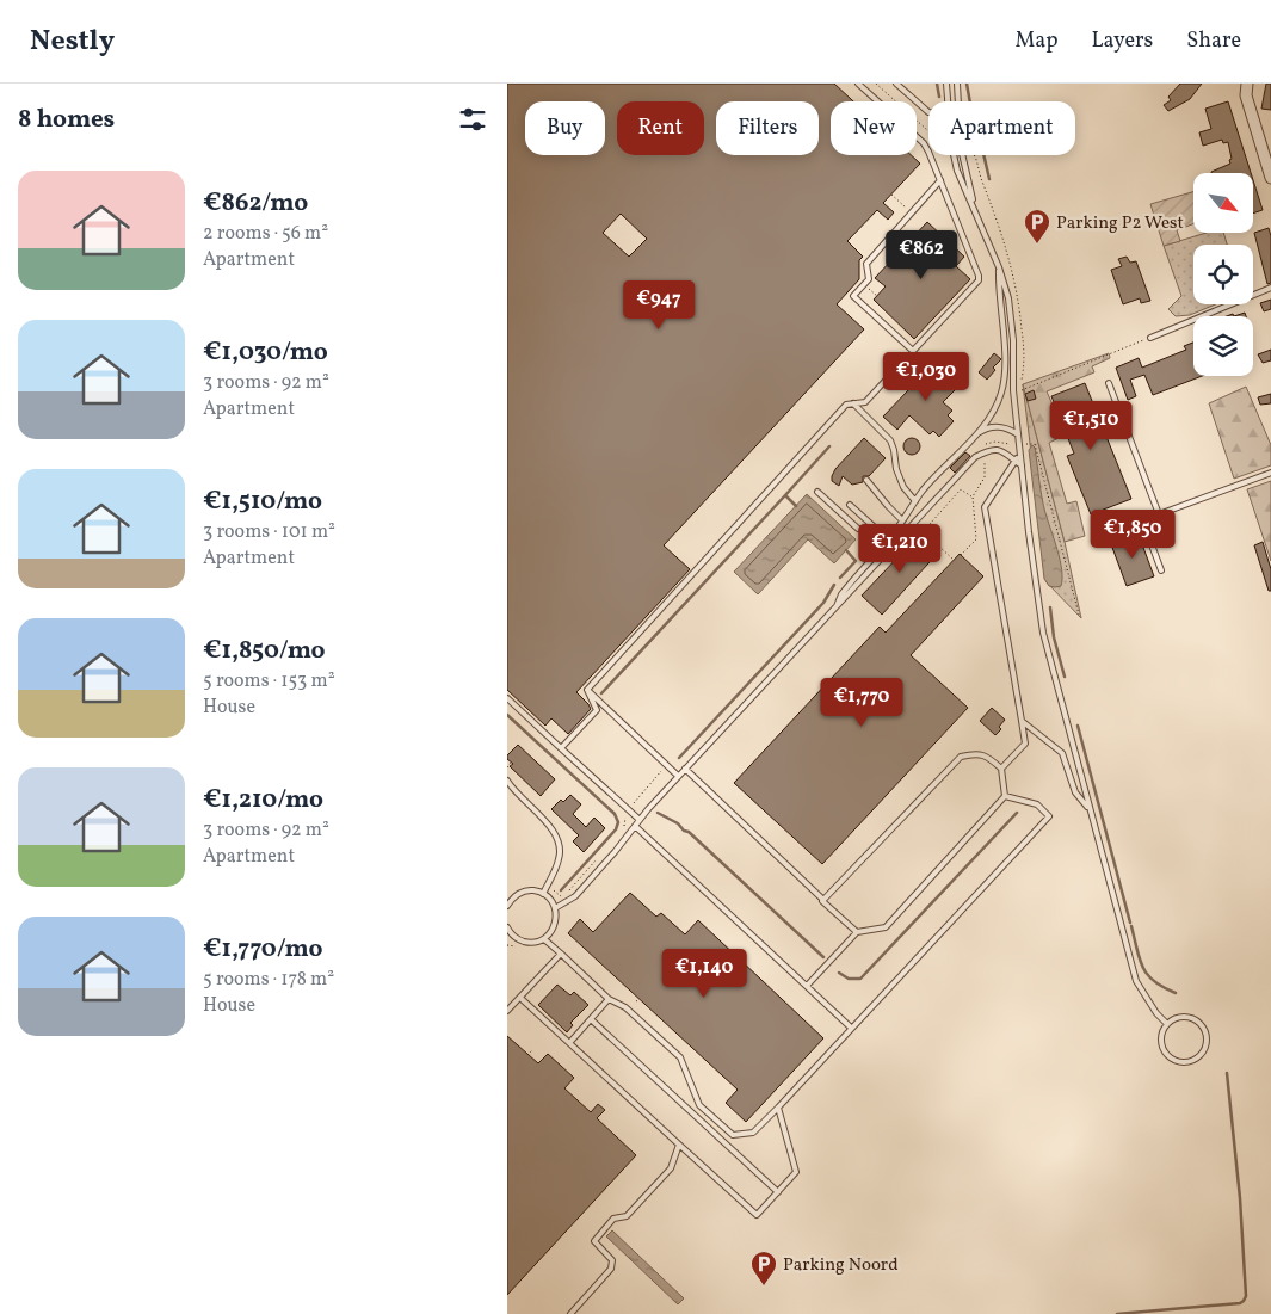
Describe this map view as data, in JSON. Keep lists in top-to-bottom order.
{
  "places": {
    "parking": ["Parking P2 West", "Parking Noord"]
  },
  "north": "bottom right",
  "page": {
    "header": "Nestly",
    "nav": ["Map", "Layers", "Share"],
    "heading": "8 homes",
    "chip": [
      "Buy",
      "Rent",
      "Filters",
      "New",
      "Apartment"
    ],
    "list": [
      {
        "name": "€862/mo",
        "note": "2 rooms · 56 m² · Apartment"
      },
      {
        "name": "€1,030/mo",
        "note": "3 rooms · 92 m² · Apartment"
      },
      {
        "name": "€1,510/mo",
        "note": "3 rooms · 101 m² · Apartment"
      },
      {
        "name": "€1,850/mo",
        "note": "5 rooms · 153 m² · House"
      },
      {
        "name": "€1,210/mo",
        "note": "3 rooms · 92 m² · Apartment"
      },
      {
        "name": "€1,770/mo",
        "note": "5 rooms · 178 m² · House"
      }
    ],
    "price": [
      "€862",
      "€947",
      "€1,030",
      "€1,510",
      "€1,850",
      "€1,210",
      "€1,770",
      "€1,140"
    ]
  }
}
